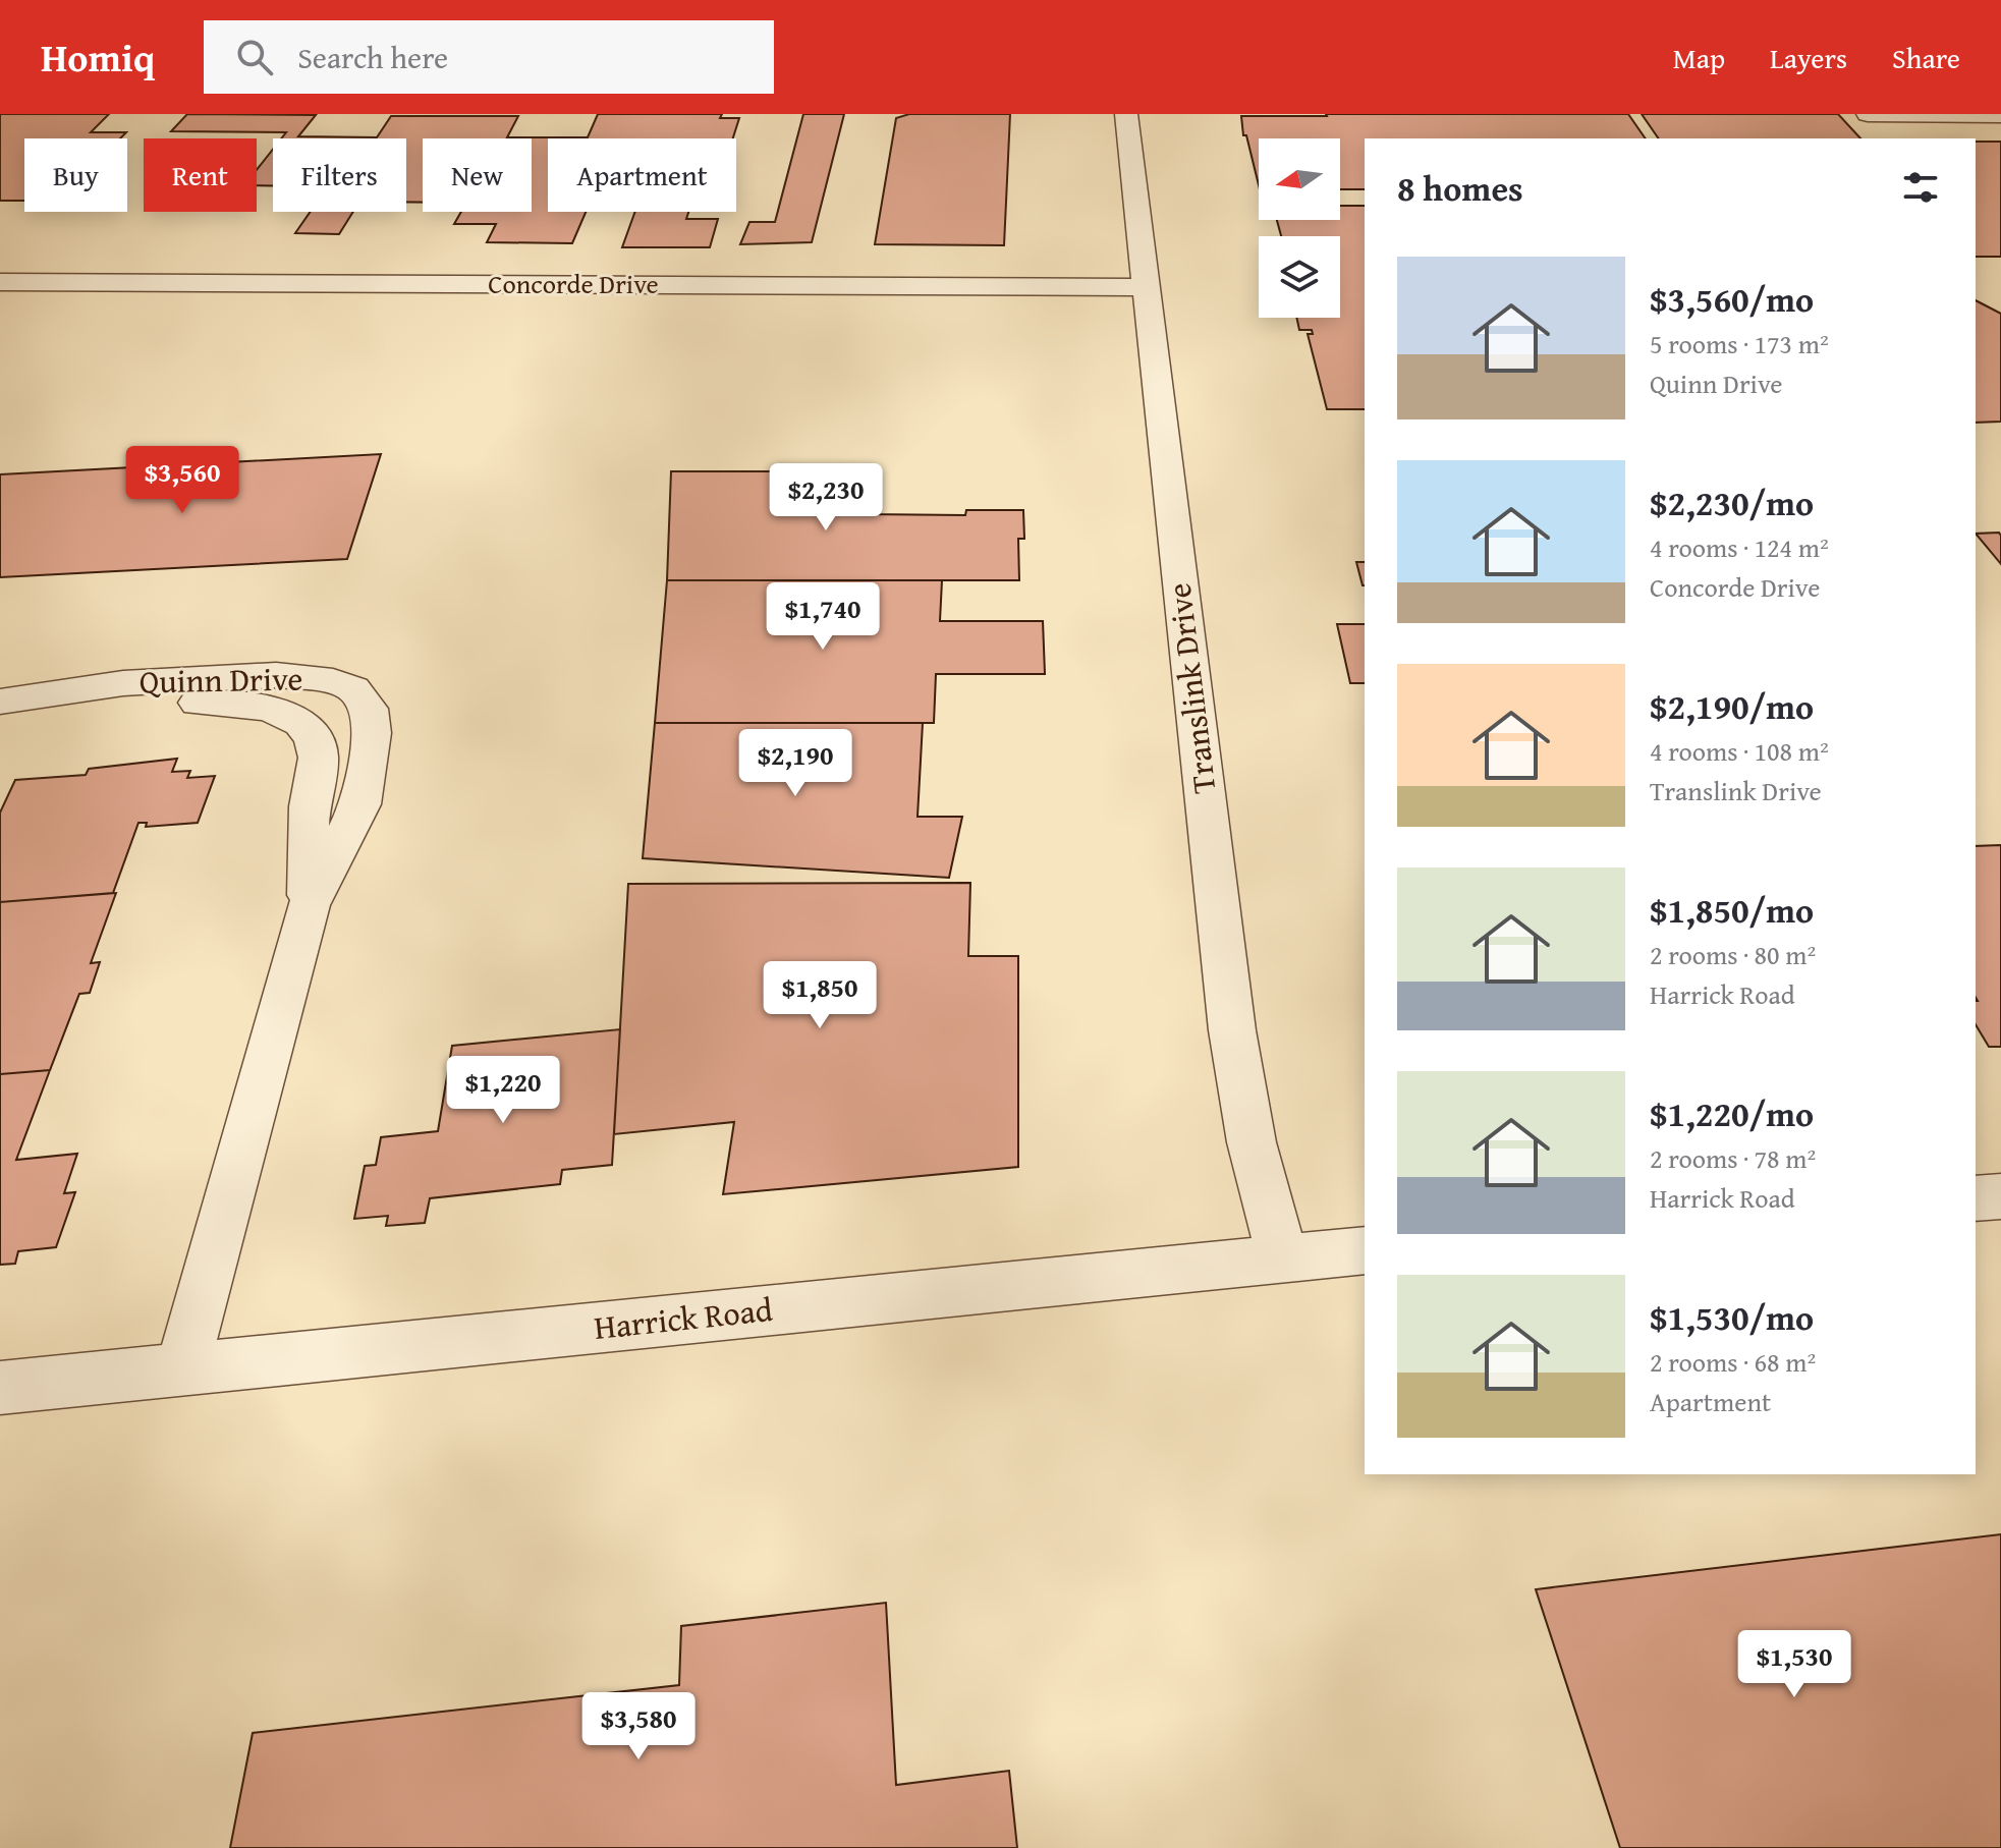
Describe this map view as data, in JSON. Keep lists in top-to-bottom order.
{
  "streets": {
    "street": [
      "Concorde Drive",
      "Quinn Drive",
      "Translink Drive",
      "Harrick Road"
    ]
  },
  "crossings": [
    ["Concorde Drive", "Translink Drive"],
    ["Quinn Drive", "Harrick Road"],
    ["Translink Drive", "Harrick Road"]
  ],
  "north": "left",
  "page": {
    "header": "Homiq",
    "search": "Search here",
    "nav": ["Map", "Layers", "Share"],
    "chip": [
      "Buy",
      "Rent",
      "Filters",
      "New",
      "Apartment"
    ],
    "heading": "8 homes",
    "list": [
      {
        "name": "$3,560/mo",
        "note": "5 rooms · 173 m² · Quinn Drive"
      },
      {
        "name": "$2,230/mo",
        "note": "4 rooms · 124 m² · Concorde Drive"
      },
      {
        "name": "$2,190/mo",
        "note": "4 rooms · 108 m² · Translink Drive"
      },
      {
        "name": "$1,850/mo",
        "note": "2 rooms · 80 m² · Harrick Road"
      },
      {
        "name": "$1,220/mo",
        "note": "2 rooms · 78 m² · Harrick Road"
      },
      {
        "name": "$1,530/mo",
        "note": "2 rooms · 68 m² · Apartment"
      }
    ],
    "price": [
      "$3,560",
      "$2,230",
      "$1,740",
      "$2,190",
      "$1,850",
      "$1,220",
      "$1,530",
      "$3,580"
    ]
  }
}
